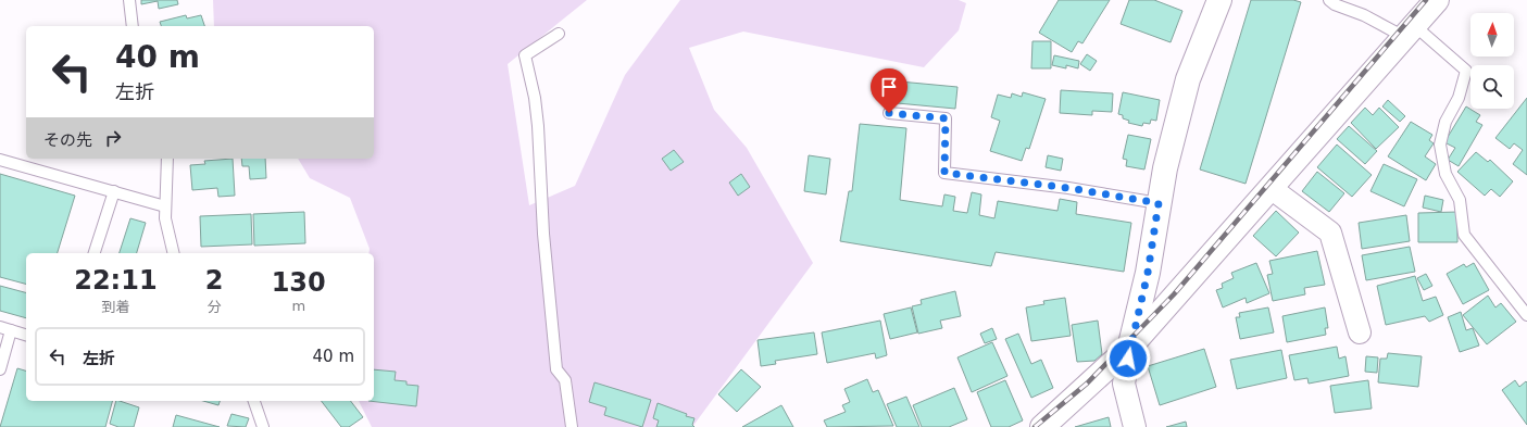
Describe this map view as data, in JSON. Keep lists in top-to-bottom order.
{
  "north": "top",
  "page": {
    "turn": ["40 m", "左折"],
    "then": "その先",
    "eta": [
      "22:11",
      "到着",
      "2",
      "分",
      "130",
      "m"
    ],
    "list": [
      {
        "name": "左折",
        "value": "40 m"
      }
    ]
  }
}
